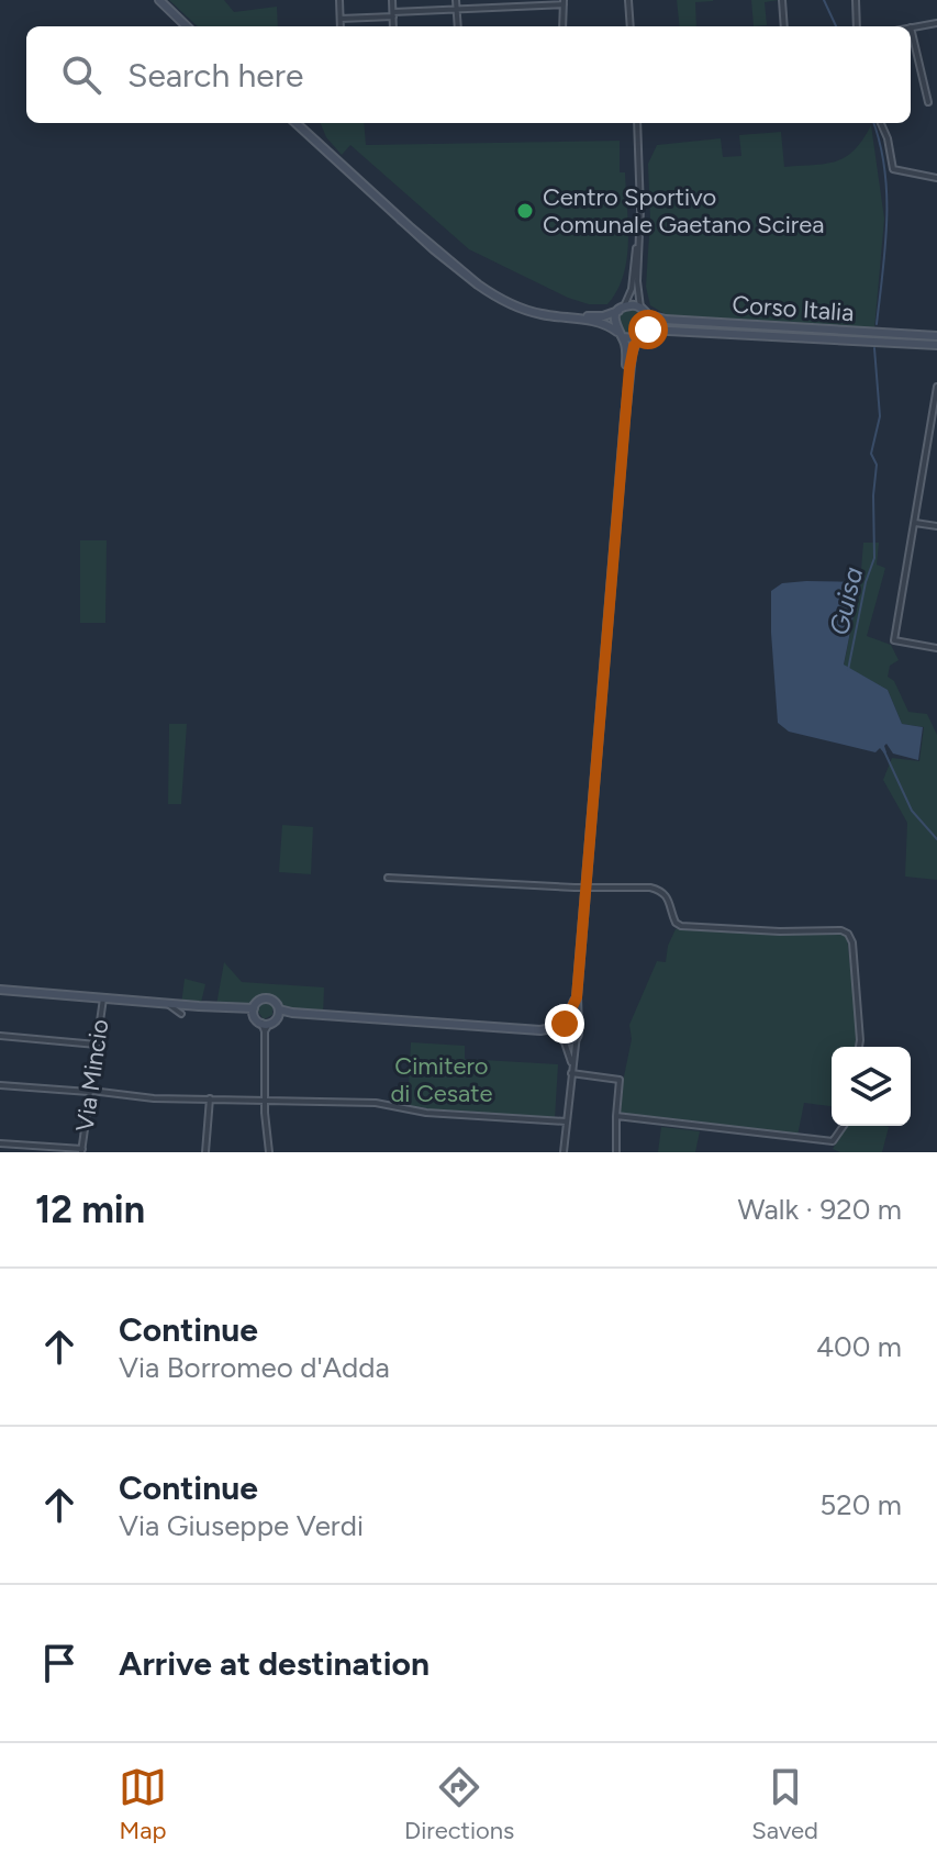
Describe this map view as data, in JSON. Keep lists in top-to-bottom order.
{
  "streets": {
    "street": ["Corso Italia", "Via Mincio"]
  },
  "water": ["Guisa"],
  "parks": ["Cimitero di Cesate"],
  "places": ["Centro Sportivo Comunale Gaetano Scirea"],
  "page": {
    "search": "Search here",
    "heading": ["12 min", "Walk · 920 m"],
    "list": [
      ["Continue", "Via Borromeo d'Adda", "400 m"],
      ["Continue", "Via Giuseppe Verdi", "520 m"],
      "Arrive at destination"
    ],
    "nav": ["Map", "Directions", "Saved"]
  }
}
